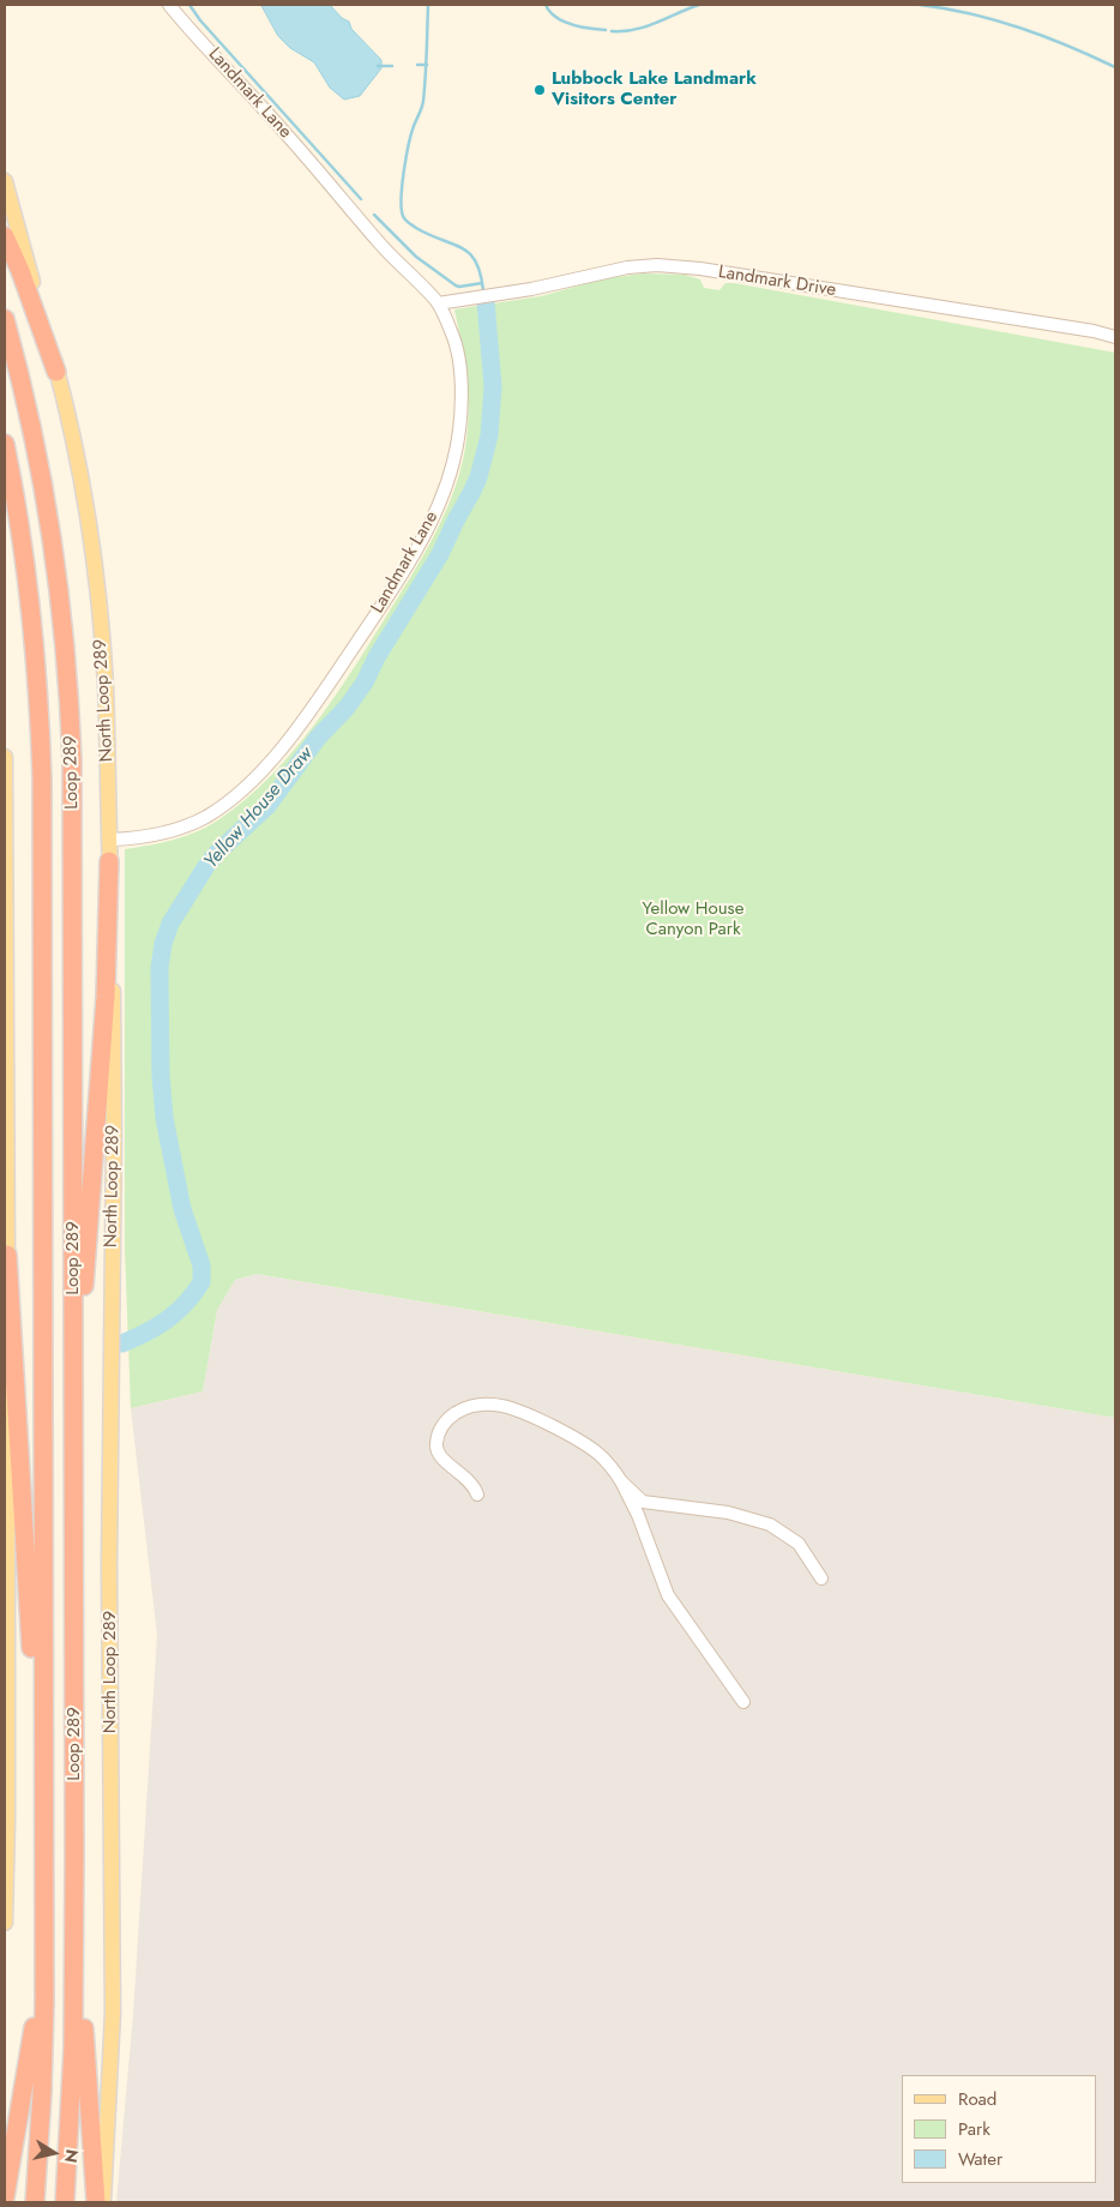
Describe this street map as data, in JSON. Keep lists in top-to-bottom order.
{
  "streets": {
    "highway": ["Loop 289"],
    "main road": ["North Loop 289"],
    "street": ["Landmark Lane", "Landmark Drive"]
  },
  "crossings": [
    ["Landmark Lane", "Landmark Drive"],
    ["Landmark Lane", "North Loop 289"]
  ],
  "water": ["Yellow House Draw"],
  "parks": ["Yellow House Canyon Park"],
  "places": ["Lubbock Lake Landmark Visitors Center"],
  "legend": ["Road", "Park", "Water"],
  "north": "right"
}
